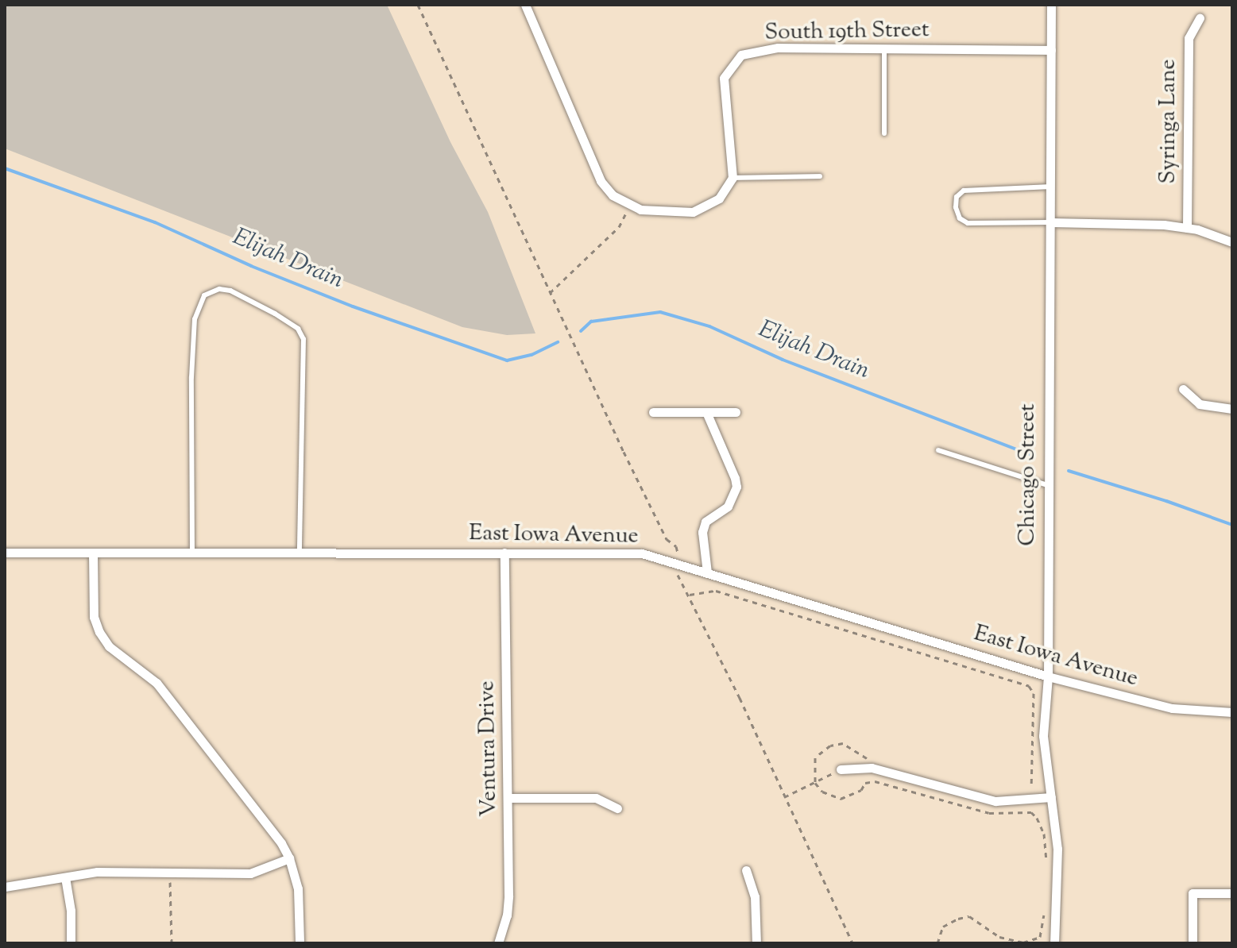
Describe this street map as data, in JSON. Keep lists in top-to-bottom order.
{
  "streets": {
    "street": [
      "South 19th Street",
      "Syringa Lane",
      "Chicago Street",
      "East Iowa Avenue",
      "Ventura Drive"
    ]
  },
  "crossings": [
    ["South 19th Street", "Chicago Street"],
    ["Chicago Street", "East Iowa Avenue"],
    ["East Iowa Avenue", "Ventura Drive"]
  ],
  "water": ["Elijah Drain"]
}
